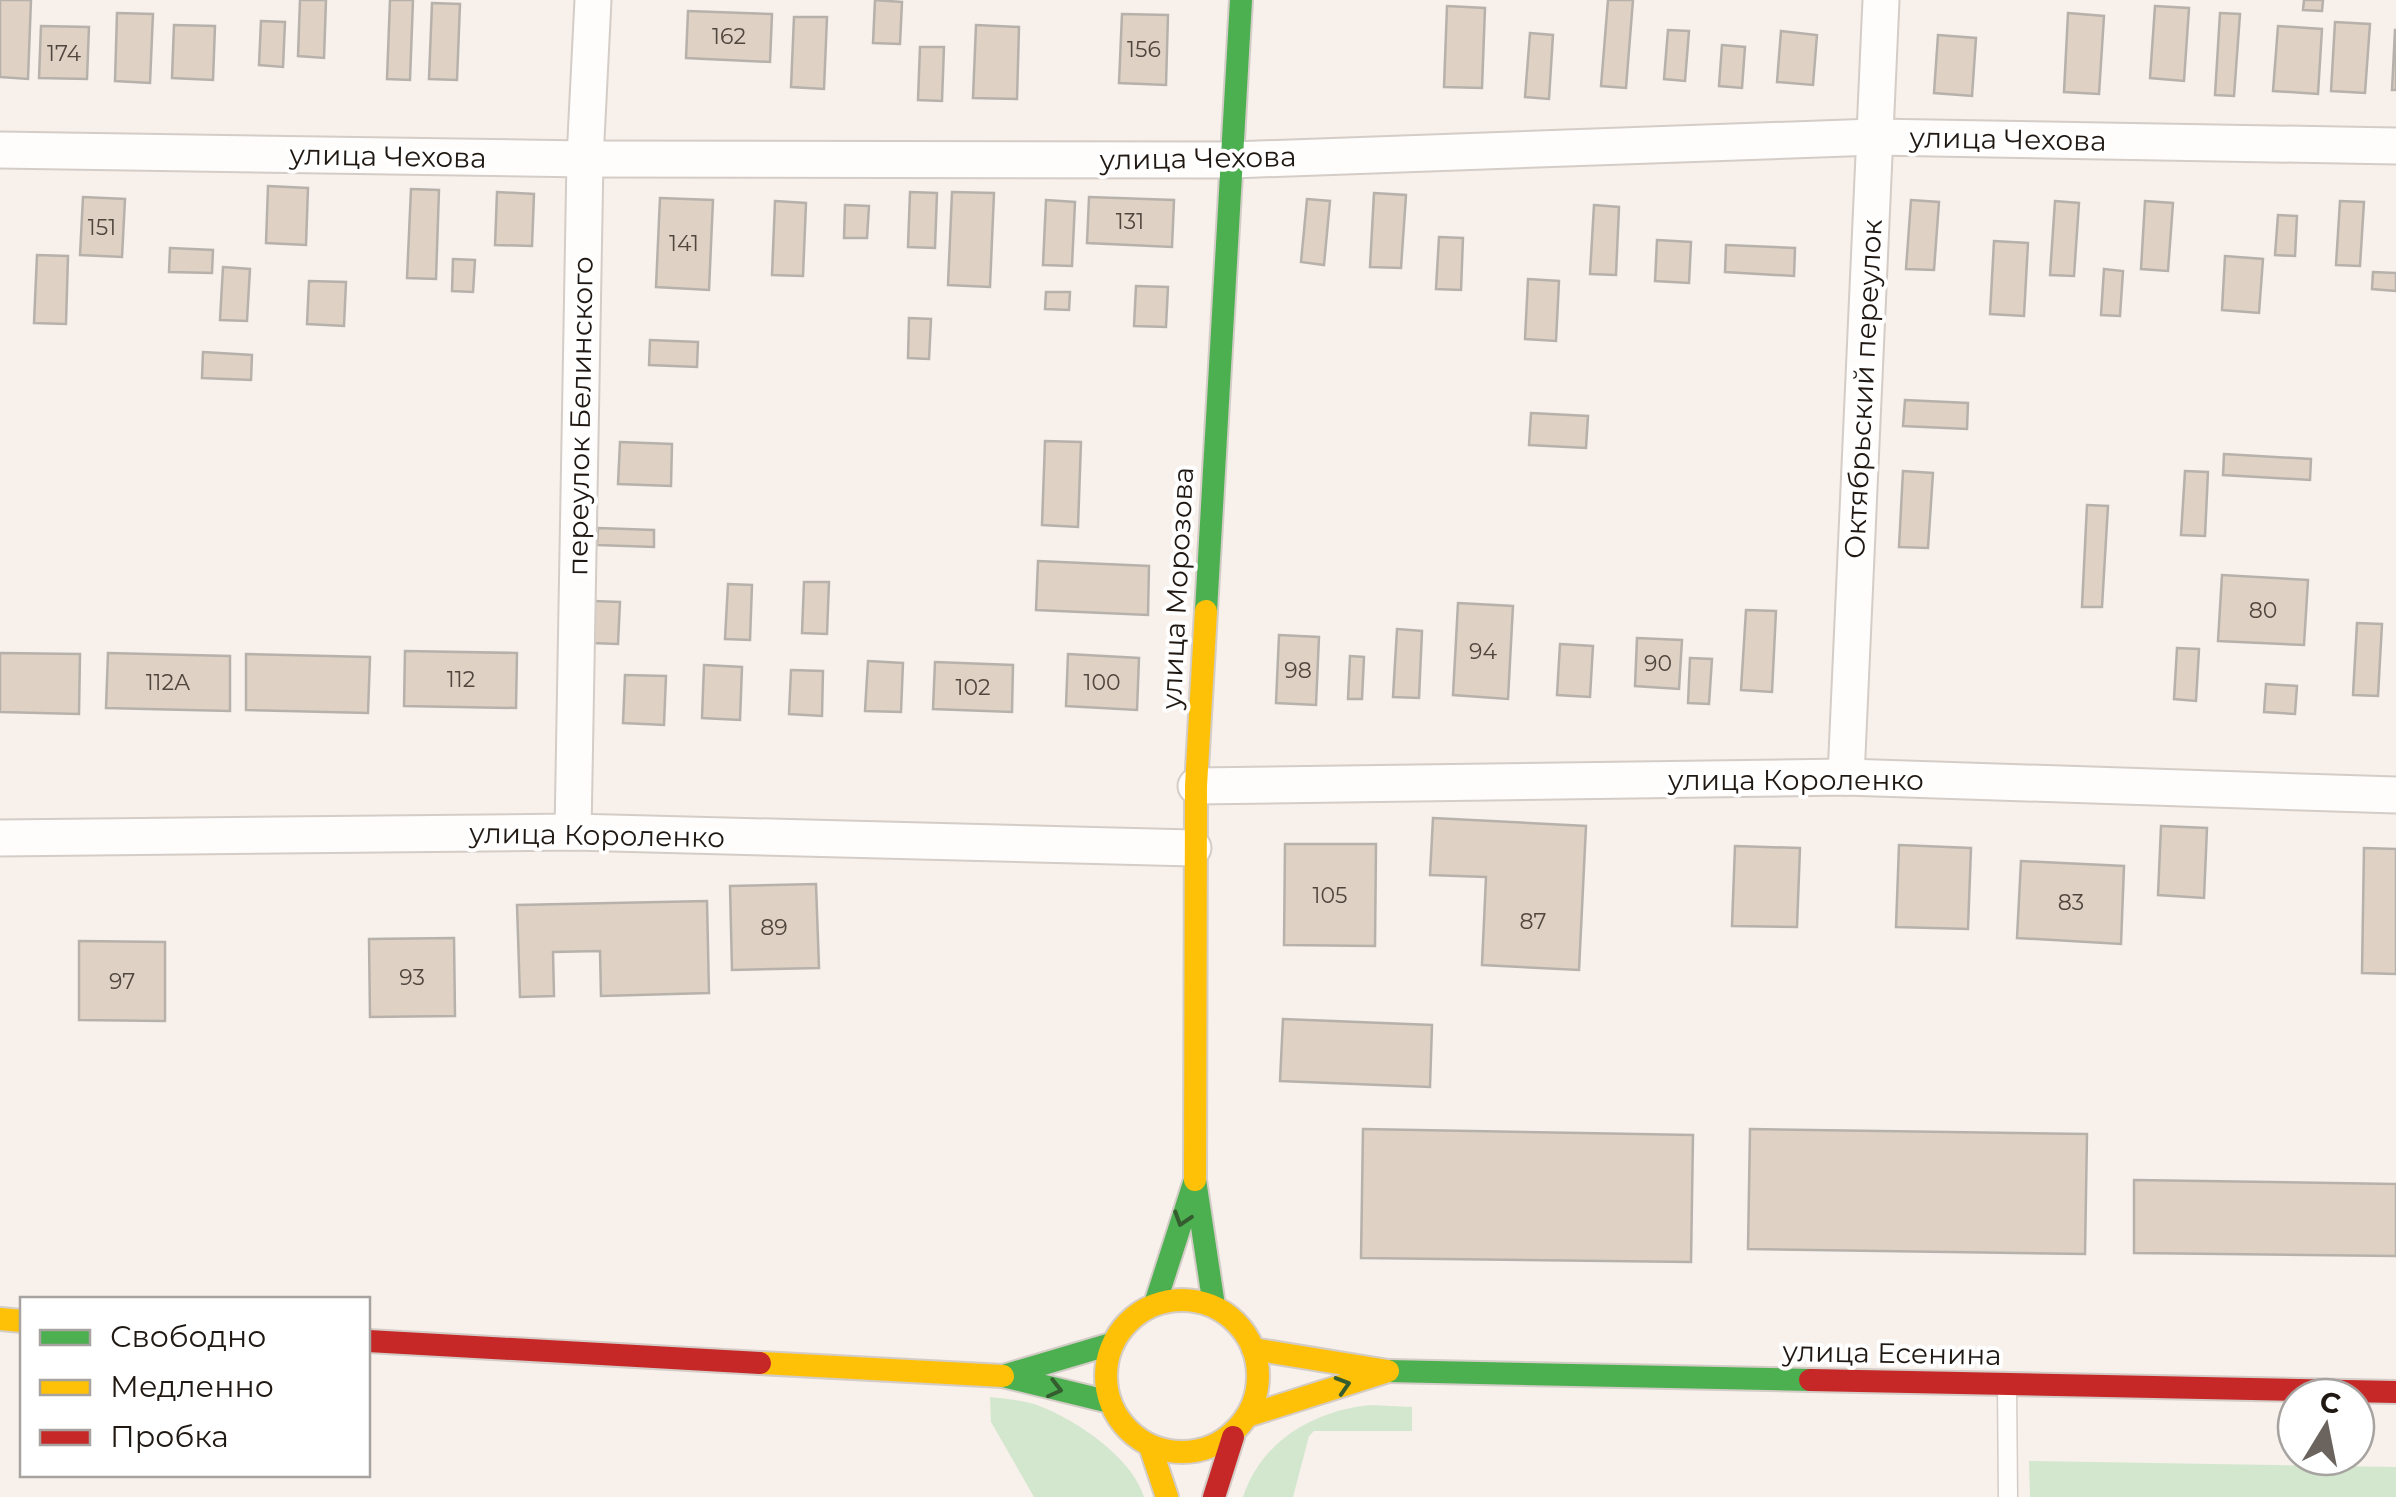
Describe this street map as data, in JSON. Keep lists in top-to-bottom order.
{
  "streets": {
    "street": [
      "улица Чехова",
      "Октябрьский переулок",
      "переулок Белинского",
      "улица Морозова",
      "улица Короленко",
      "улица Есенина"
    ]
  },
  "crossings": [
    ["улица Чехова", "Октябрьский переулок"],
    ["улица Чехова", "переулок Белинского"],
    ["улица Чехова", "улица Морозова"],
    ["Октябрьский переулок", "улица Короленко"],
    ["переулок Белинского", "улица Короленко"],
    ["улица Морозова", "улица Короленко"]
  ],
  "house_numbers": [
    "162",
    "156",
    "174",
    "131",
    "151",
    "141",
    "80",
    "94",
    "90",
    "98",
    "112",
    "112А",
    "100",
    "102",
    "105",
    "83",
    "87",
    "89",
    "93",
    "97"
  ],
  "legend": ["Свободно", "Медленно", "Пробка"],
  "north": "top"
}
